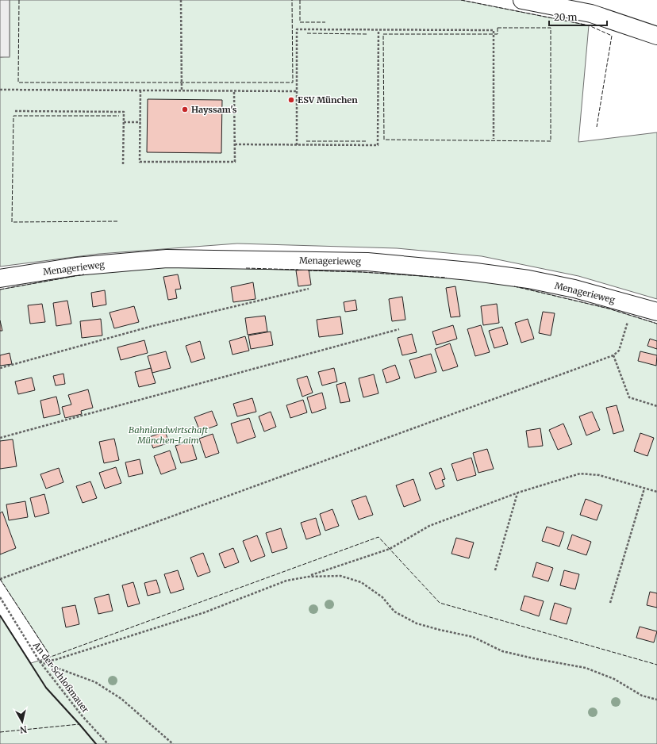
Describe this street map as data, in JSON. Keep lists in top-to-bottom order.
{
  "streets": {
    "street": ["Menagerieweg"],
    "path": ["An der Schloßmauer"]
  },
  "parks": ["Bahnlandwirtschaft München-Laim"],
  "places": ["ESV München", "Hayssam's"],
  "scale_bar": "20 m",
  "north": "bottom"
}
